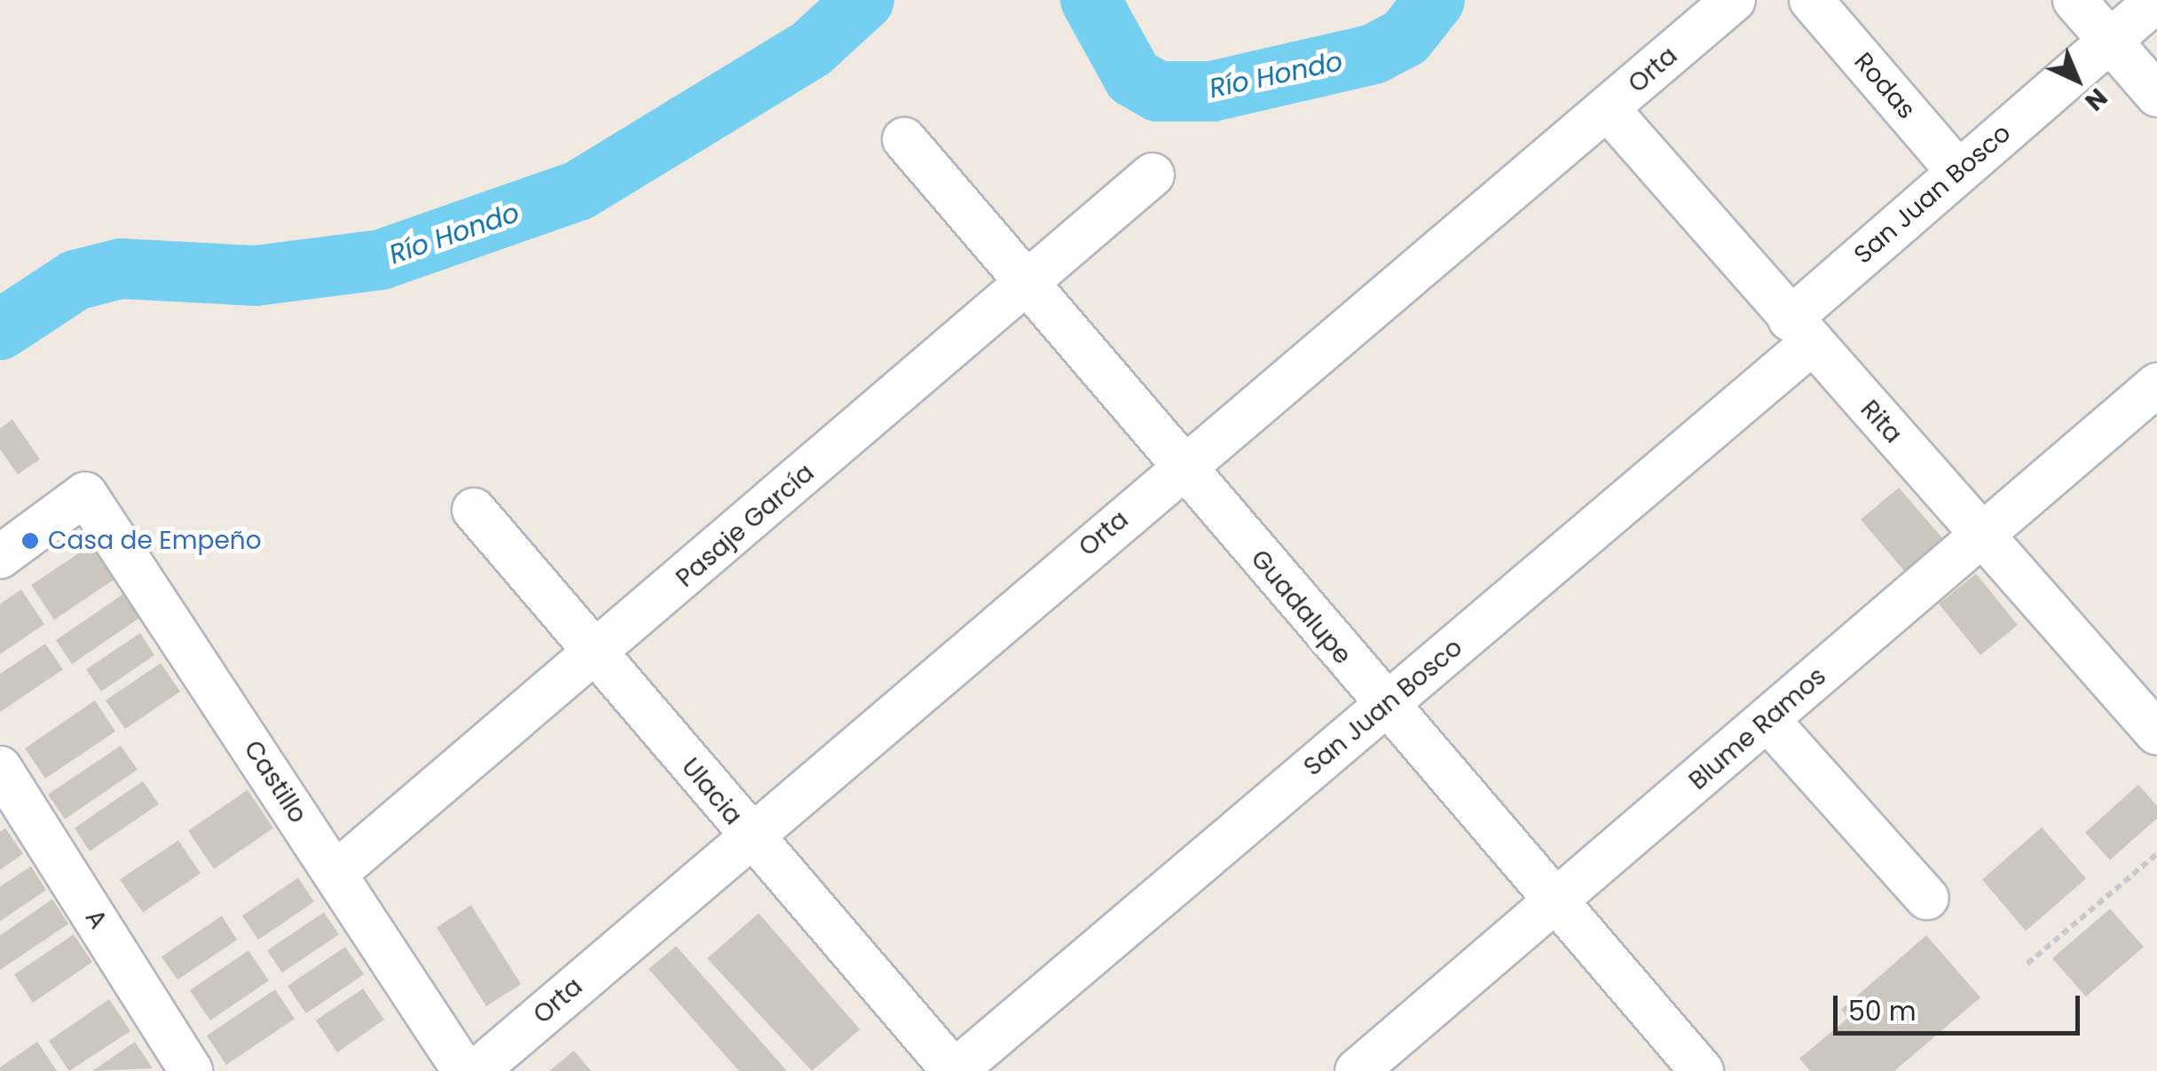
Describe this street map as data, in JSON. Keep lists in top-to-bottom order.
{
  "streets": {
    "street": [
      "Orta",
      "Rodas",
      "San Juan Bosco",
      "Rita",
      "Pasaje García",
      "Guadalupe",
      "Blume Ramos",
      "Castillo",
      "Ulacia",
      "A"
    ]
  },
  "crossings": [
    ["Orta", "Rita"],
    ["Orta", "Guadalupe"],
    ["Orta", "Ulacia"],
    ["Rodas", "San Juan Bosco"],
    ["San Juan Bosco", "Rita"],
    ["San Juan Bosco", "Guadalupe"],
    ["San Juan Bosco", "Ulacia"],
    ["Rita", "Blume Ramos"],
    ["Pasaje García", "Guadalupe"],
    ["Pasaje García", "Castillo"],
    ["Pasaje García", "Ulacia"],
    ["Guadalupe", "Blume Ramos"]
  ],
  "water": ["Río Hondo"],
  "places": ["Casa de Empeño"],
  "scale_bar": "50 m",
  "north": "bottom right"
}
